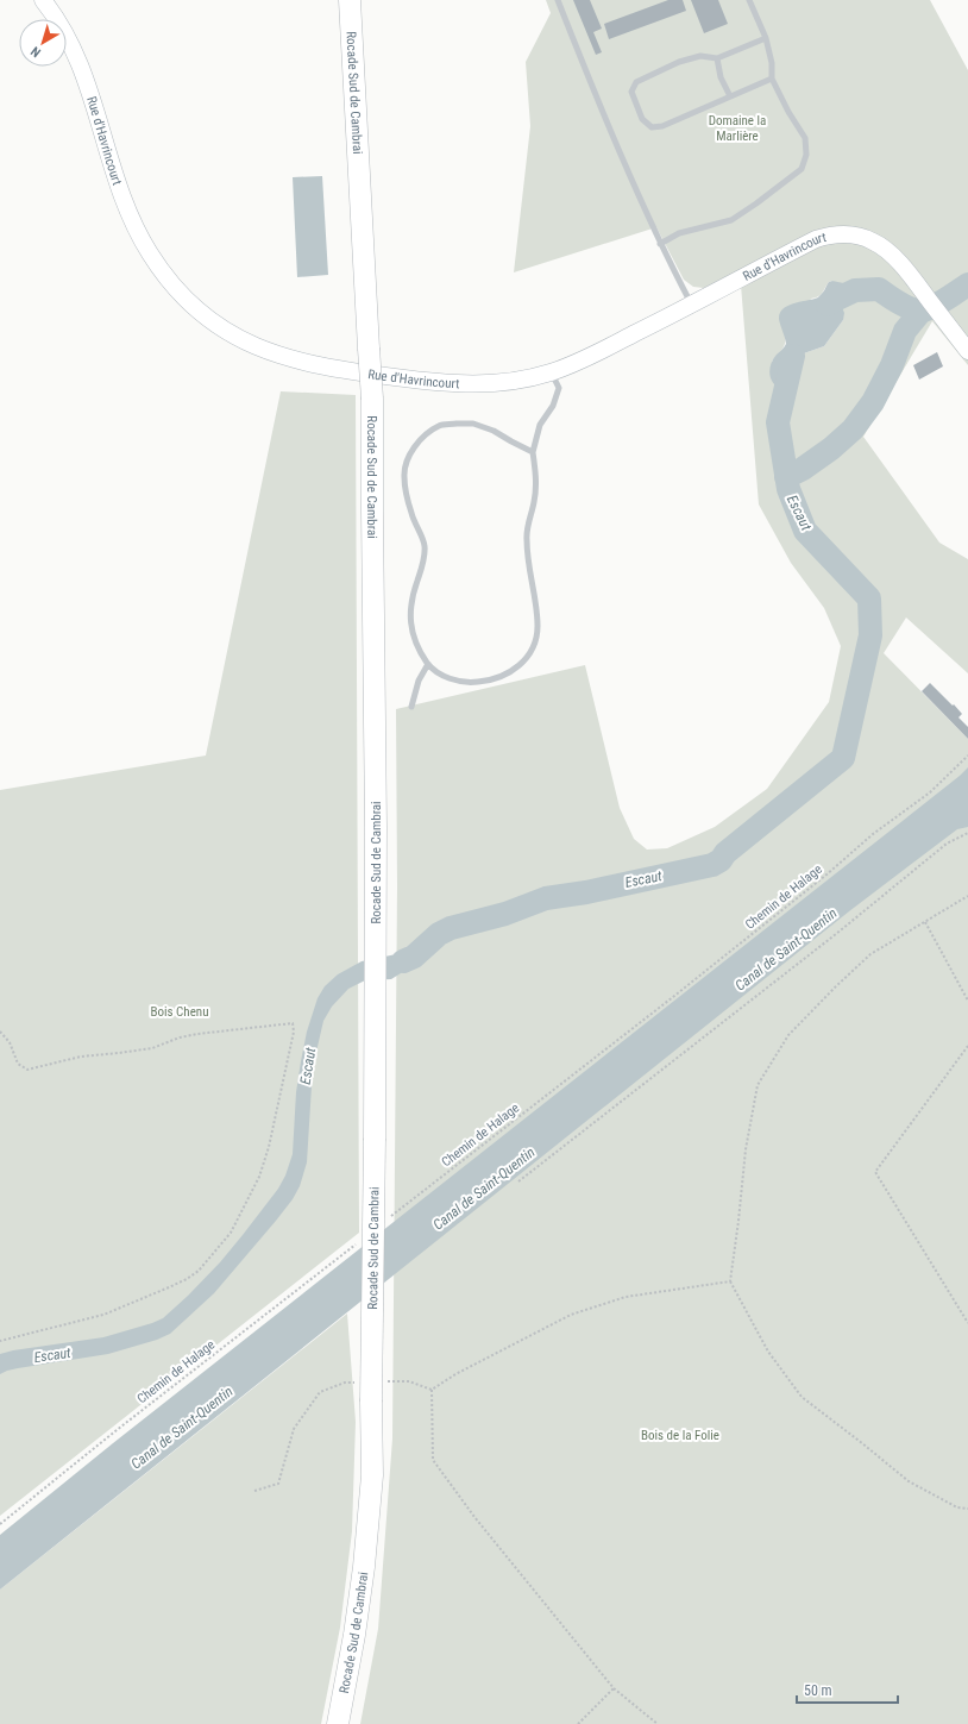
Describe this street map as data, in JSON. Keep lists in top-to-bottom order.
{
  "streets": {
    "highway": ["Rocade Sud de Cambrai"],
    "street": ["Rue d'Havrincourt"],
    "path": ["Chemin de Halage"]
  },
  "water": ["Escaut", "Canal de Saint-Quentin"],
  "parks": ["Domaine la Marlière", "Bois Chenu", "Bois de la Folie"],
  "scale_bar": "50 m",
  "north": "bottom left"
}
